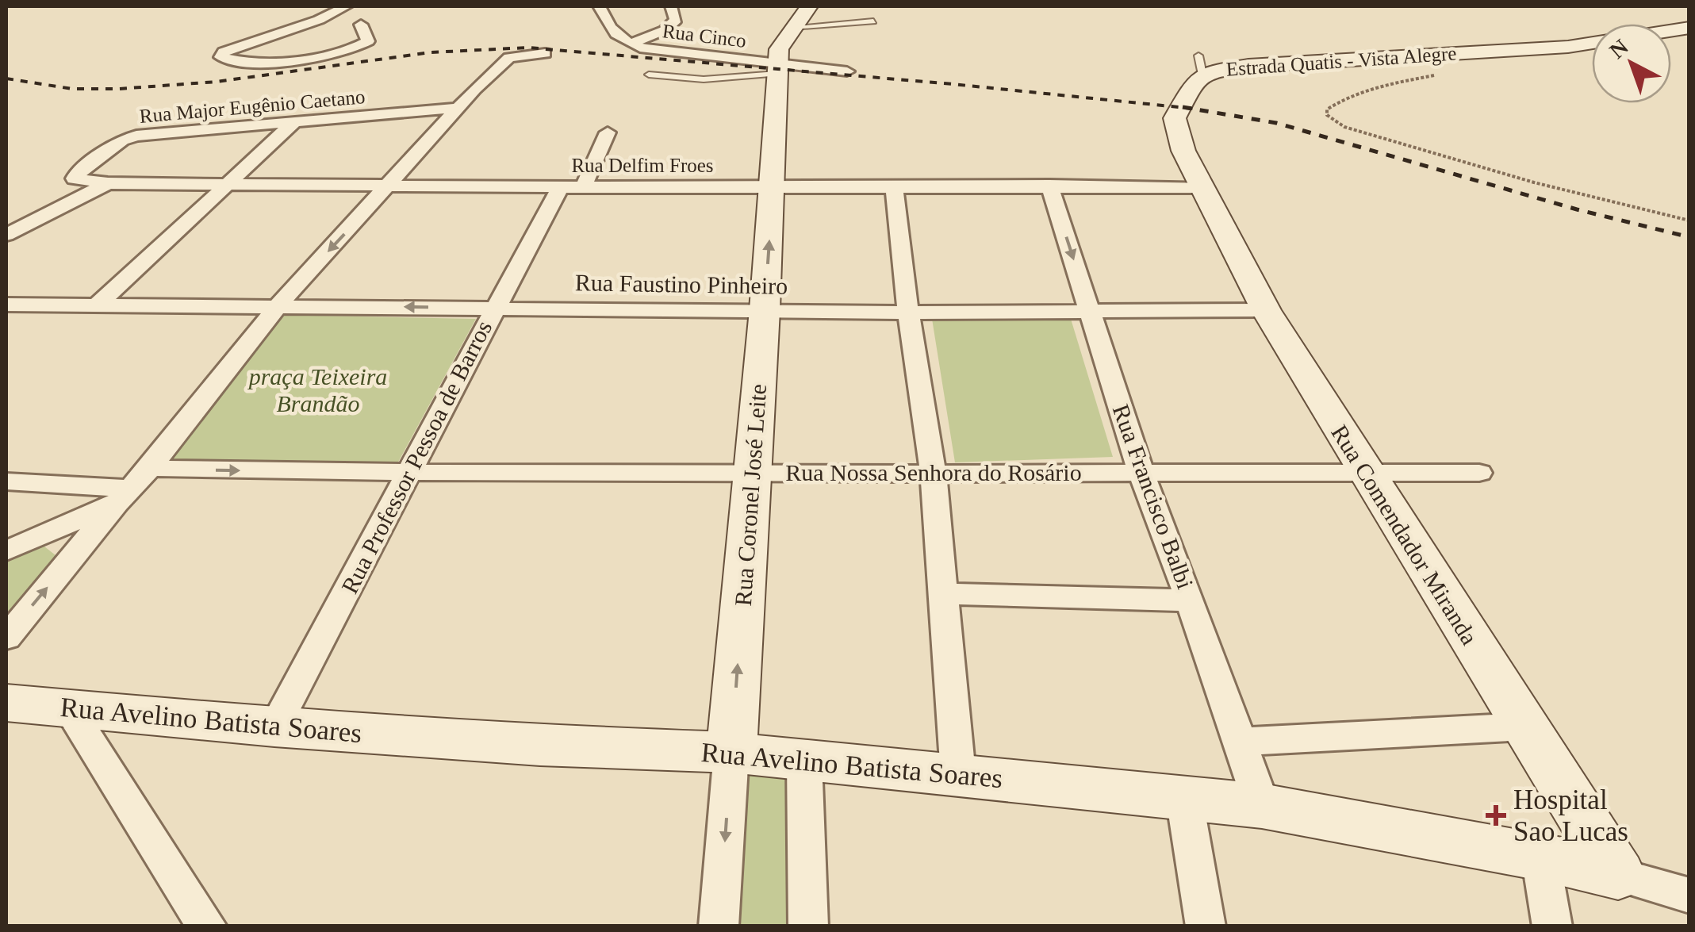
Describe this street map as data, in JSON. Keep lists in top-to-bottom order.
{
  "streets": {
    "street": [
      "Rua Cinco",
      "Estrada Quatis - Vista Alegre",
      "Rua Major Eugênio Caetano",
      "Rua Delfim Froes",
      "Rua Faustino Pinheiro",
      "Rua Professor Pessoa de Barros",
      "Rua Nossa Senhora do Rosário",
      "Rua Coronel José Leite",
      "Rua Francisco Balbi",
      "Rua Comendador Miranda",
      "Rua Avelino Batista Soares"
    ]
  },
  "crossings": [
    ["Rua Cinco", "Rua Coronel José Leite"],
    ["Estrada Quatis - Vista Alegre", "Rua Delfim Froes"],
    ["Estrada Quatis - Vista Alegre", "Rua Comendador Miranda"],
    ["Rua Major Eugênio Caetano", "Rua Delfim Froes"],
    ["Rua Delfim Froes", "Rua Professor Pessoa de Barros"],
    ["Rua Delfim Froes", "Rua Coronel José Leite"],
    ["Rua Delfim Froes", "Rua Francisco Balbi"],
    ["Rua Delfim Froes", "Rua Comendador Miranda"],
    ["Rua Faustino Pinheiro", "Rua Professor Pessoa de Barros"],
    ["Rua Faustino Pinheiro", "Rua Coronel José Leite"],
    ["Rua Faustino Pinheiro", "Rua Francisco Balbi"],
    ["Rua Faustino Pinheiro", "Rua Comendador Miranda"],
    ["Rua Professor Pessoa de Barros", "Rua Nossa Senhora do Rosário"],
    ["Rua Professor Pessoa de Barros", "Rua Avelino Batista Soares"],
    ["Rua Nossa Senhora do Rosário", "Rua Coronel José Leite"],
    ["Rua Nossa Senhora do Rosário", "Rua Francisco Balbi"],
    ["Rua Nossa Senhora do Rosário", "Rua Comendador Miranda"],
    ["Rua Coronel José Leite", "Rua Avelino Batista Soares"],
    ["Rua Francisco Balbi", "Rua Avelino Batista Soares"],
    ["Rua Comendador Miranda", "Rua Avelino Batista Soares"]
  ],
  "parks": ["praça Teixeira Brandão"],
  "places": {
    "health": ["Hospital Sao Lucas"]
  },
  "north": "top left"
}
